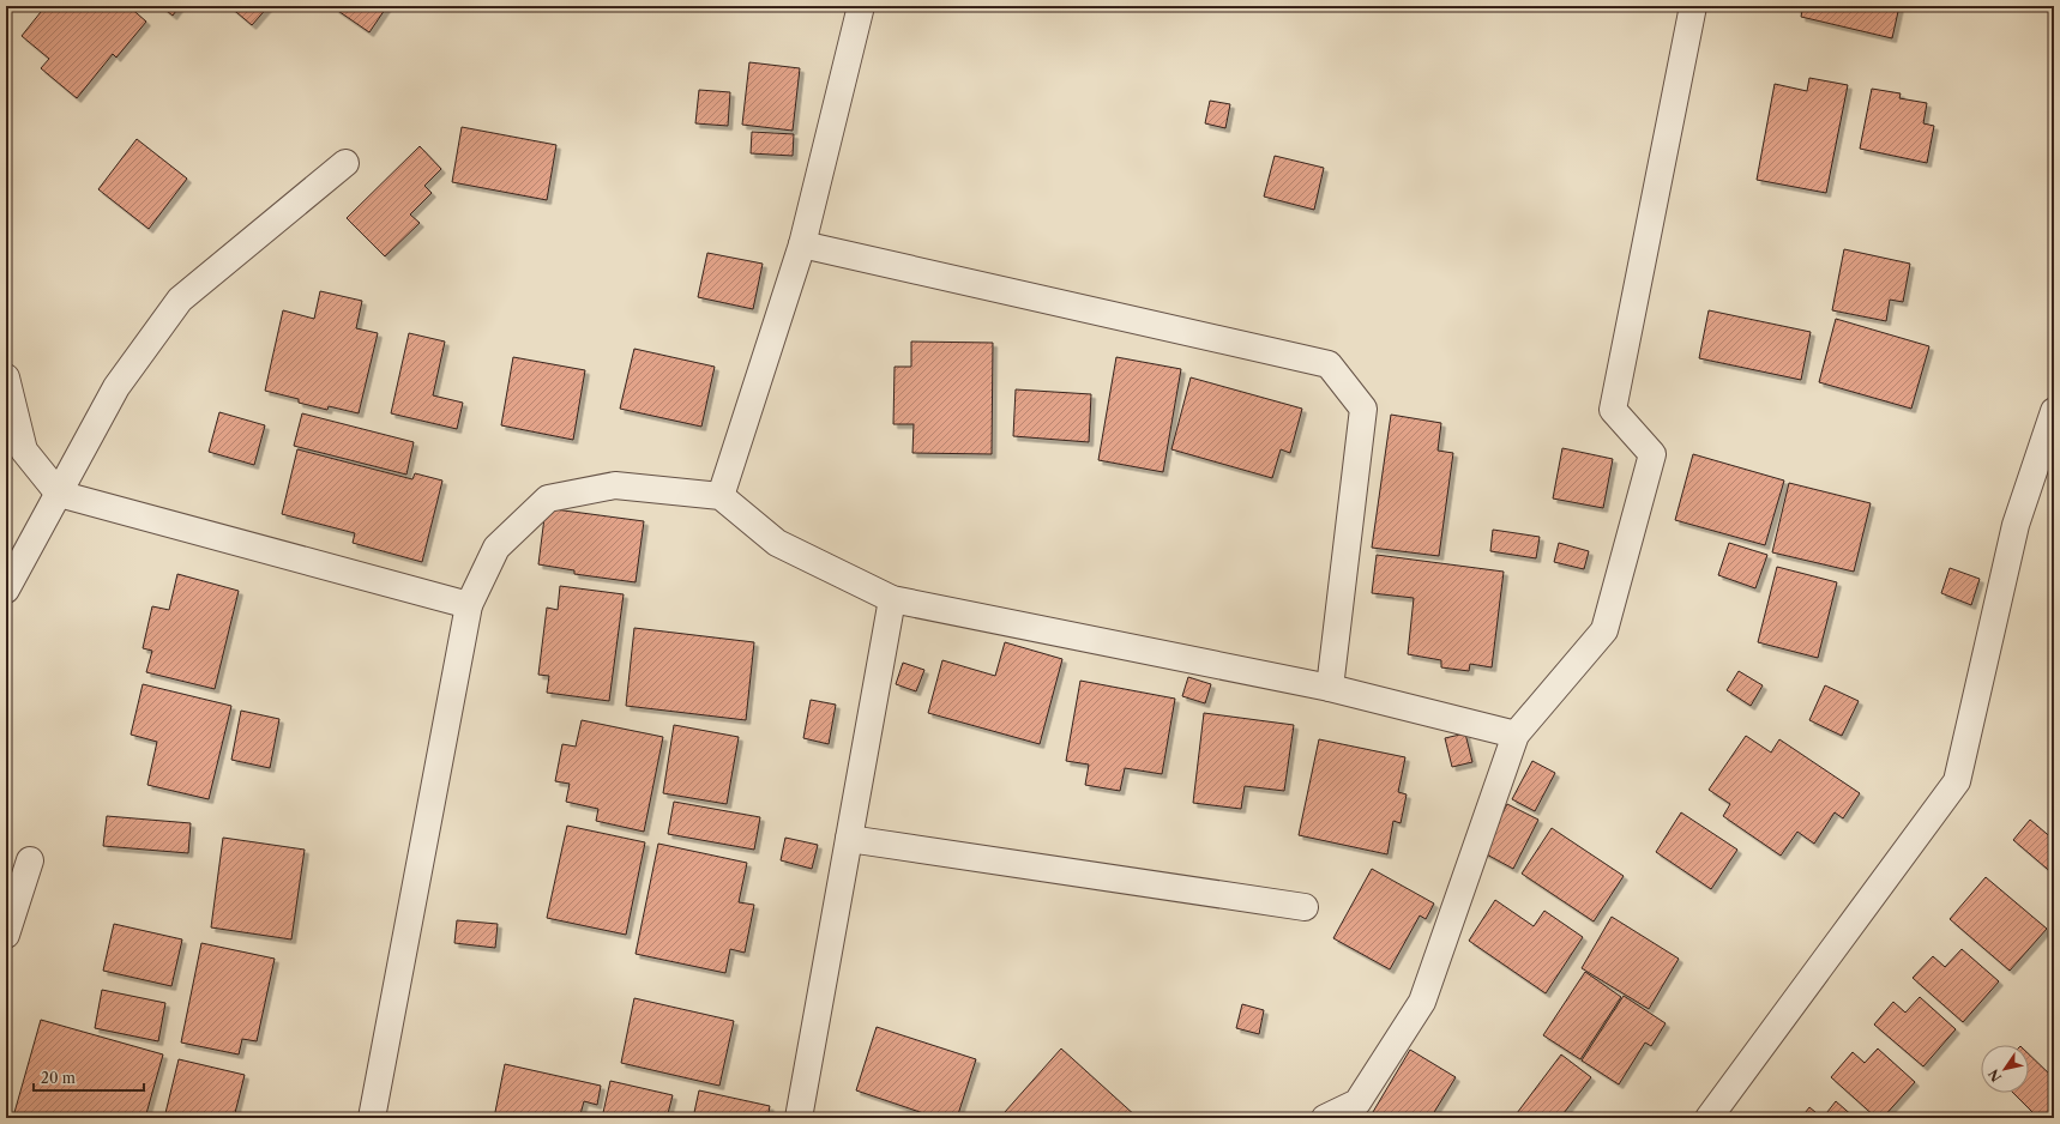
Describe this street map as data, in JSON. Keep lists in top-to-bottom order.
{
  "scale_bar": "20 m",
  "north": "bottom left"
}
